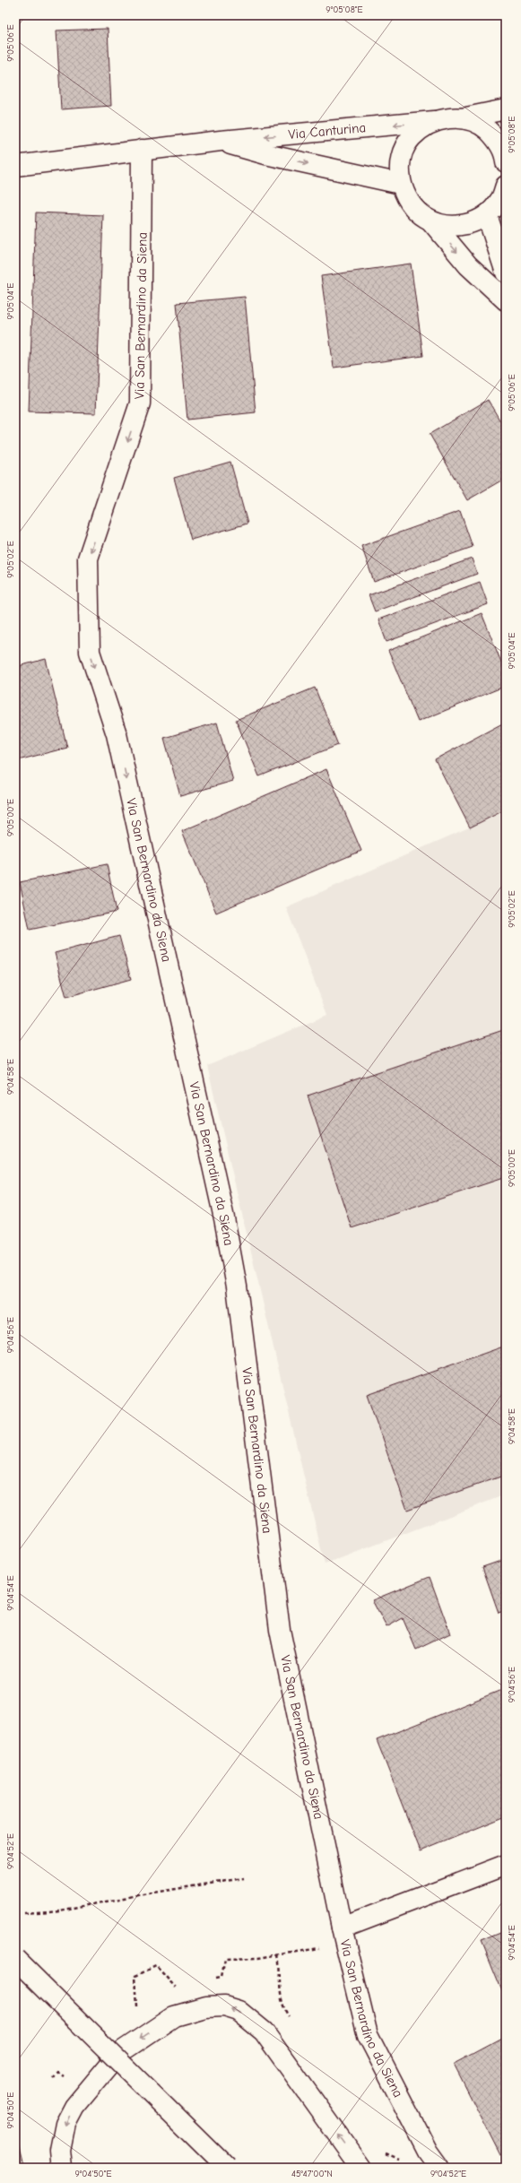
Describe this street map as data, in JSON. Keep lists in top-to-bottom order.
{
  "streets": {
    "street": ["Via Canturina", "Via San Bernardino da Siena"]
  },
  "crossings": [
    ["Via Canturina", "Via San Bernardino da Siena"]
  ],
  "one_way": ["Via San Bernardino da Siena"],
  "coordinates": [
    "9°05'08\"E",
    "9°05'06\"E",
    "9°05'04\"E",
    "9°05'02\"E",
    "9°05'00\"E",
    "9°04'58\"E",
    "9°04'56\"E",
    "9°04'54\"E",
    "9°04'52\"E",
    "9°04'50\"E",
    "45°47'00\"N"
  ]
}
